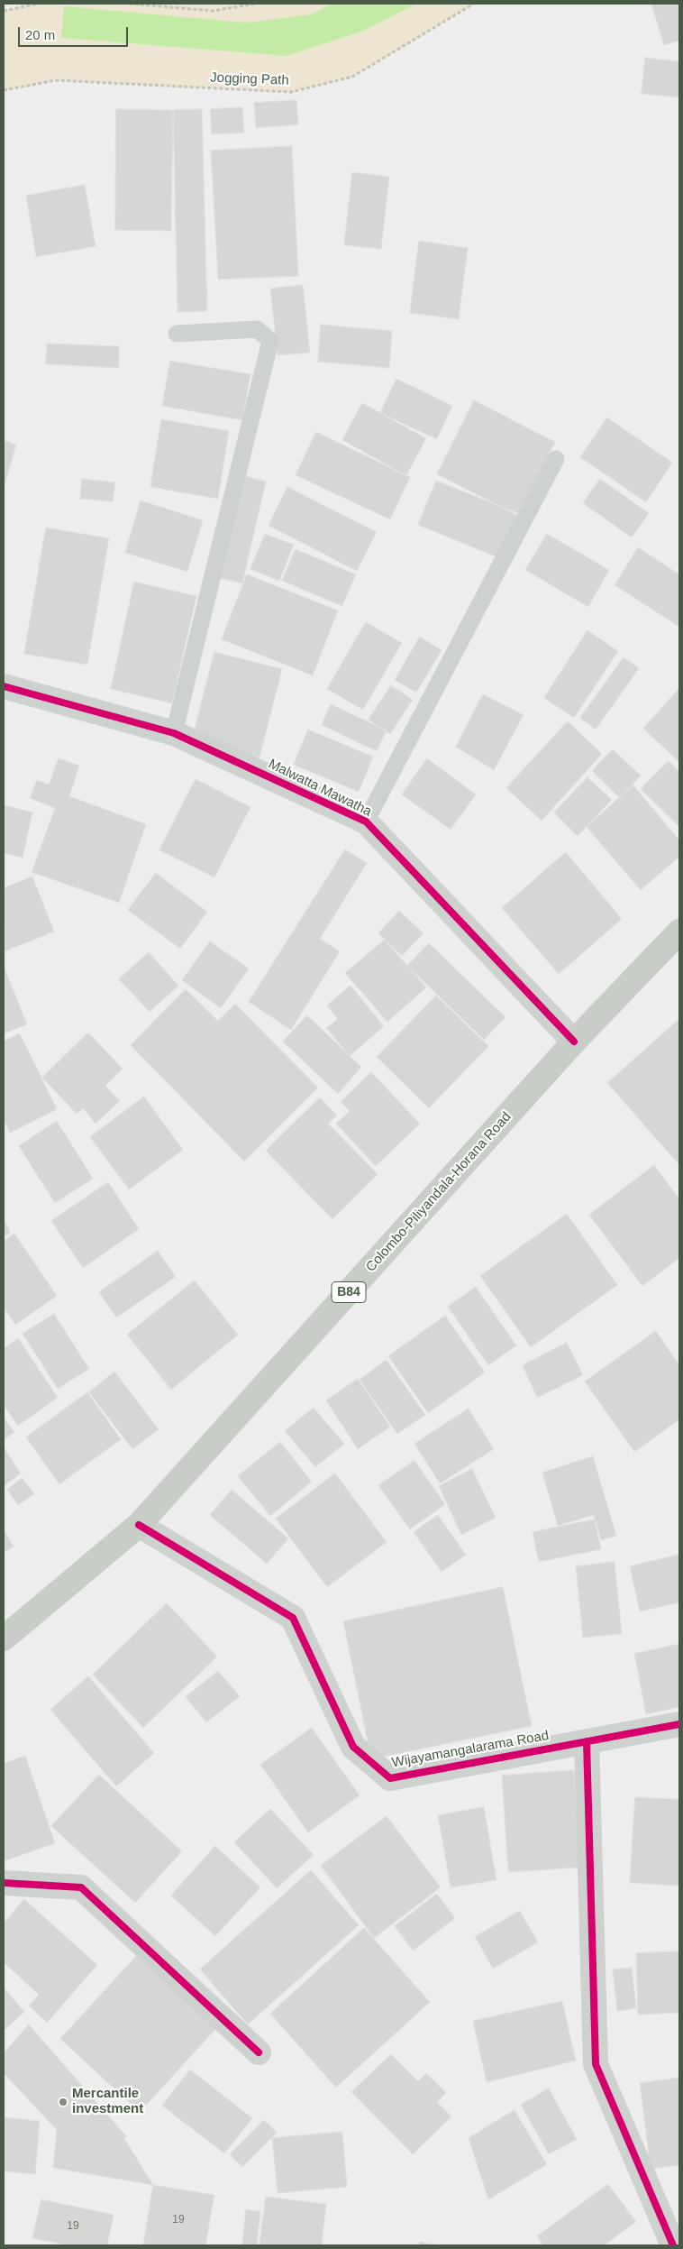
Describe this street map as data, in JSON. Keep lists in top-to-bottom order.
{
  "streets": {
    "main road": ["Colombo-Piliyandala-Horana Road", "B84"],
    "street": ["Malwatta Mawatha", "Wijayamangalarama Road"],
    "path": ["Jogging Path"]
  },
  "crossings": [
    ["Malwatta Mawatha", "Colombo-Piliyandala-Horana Road"],
    ["Colombo-Piliyandala-Horana Road", "Wijayamangalarama Road"]
  ],
  "places": ["Mercantile investment"],
  "house_numbers": ["19", "19"],
  "scale_bar": "20 m"
}
